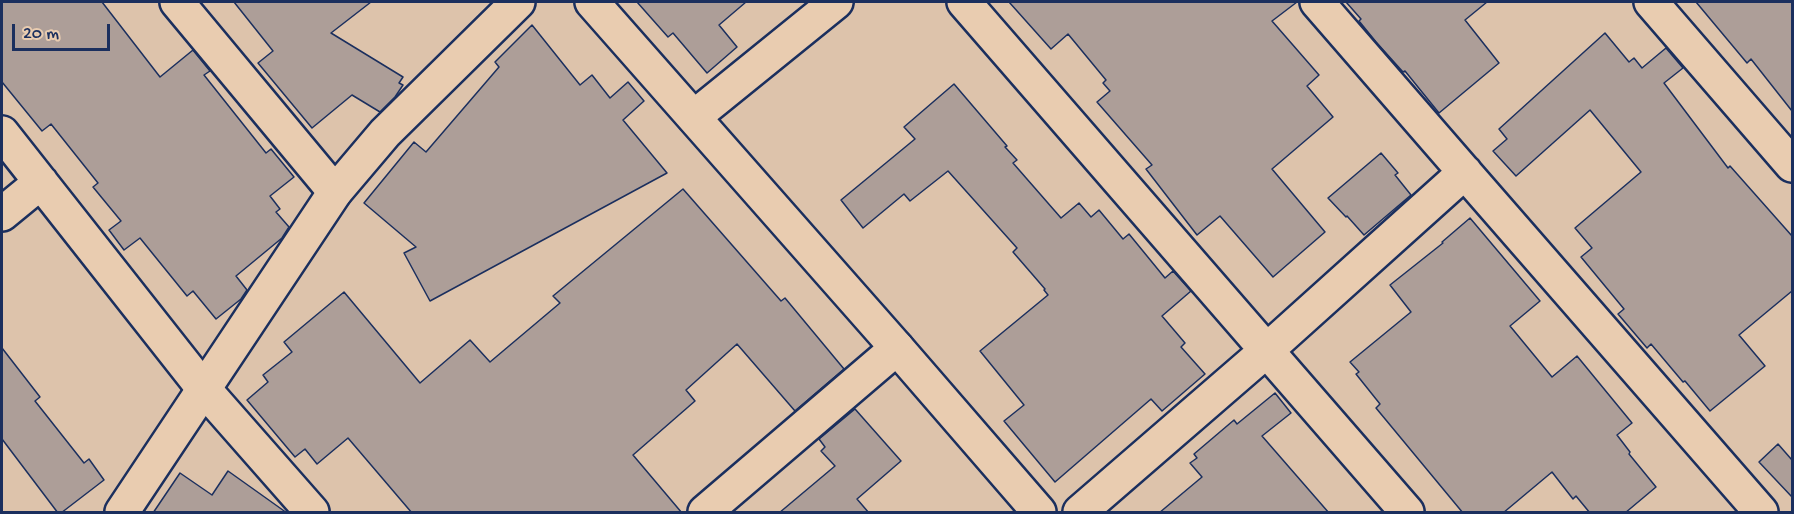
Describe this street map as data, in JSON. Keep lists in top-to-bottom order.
{
  "scale_bar": "20 m"
}
